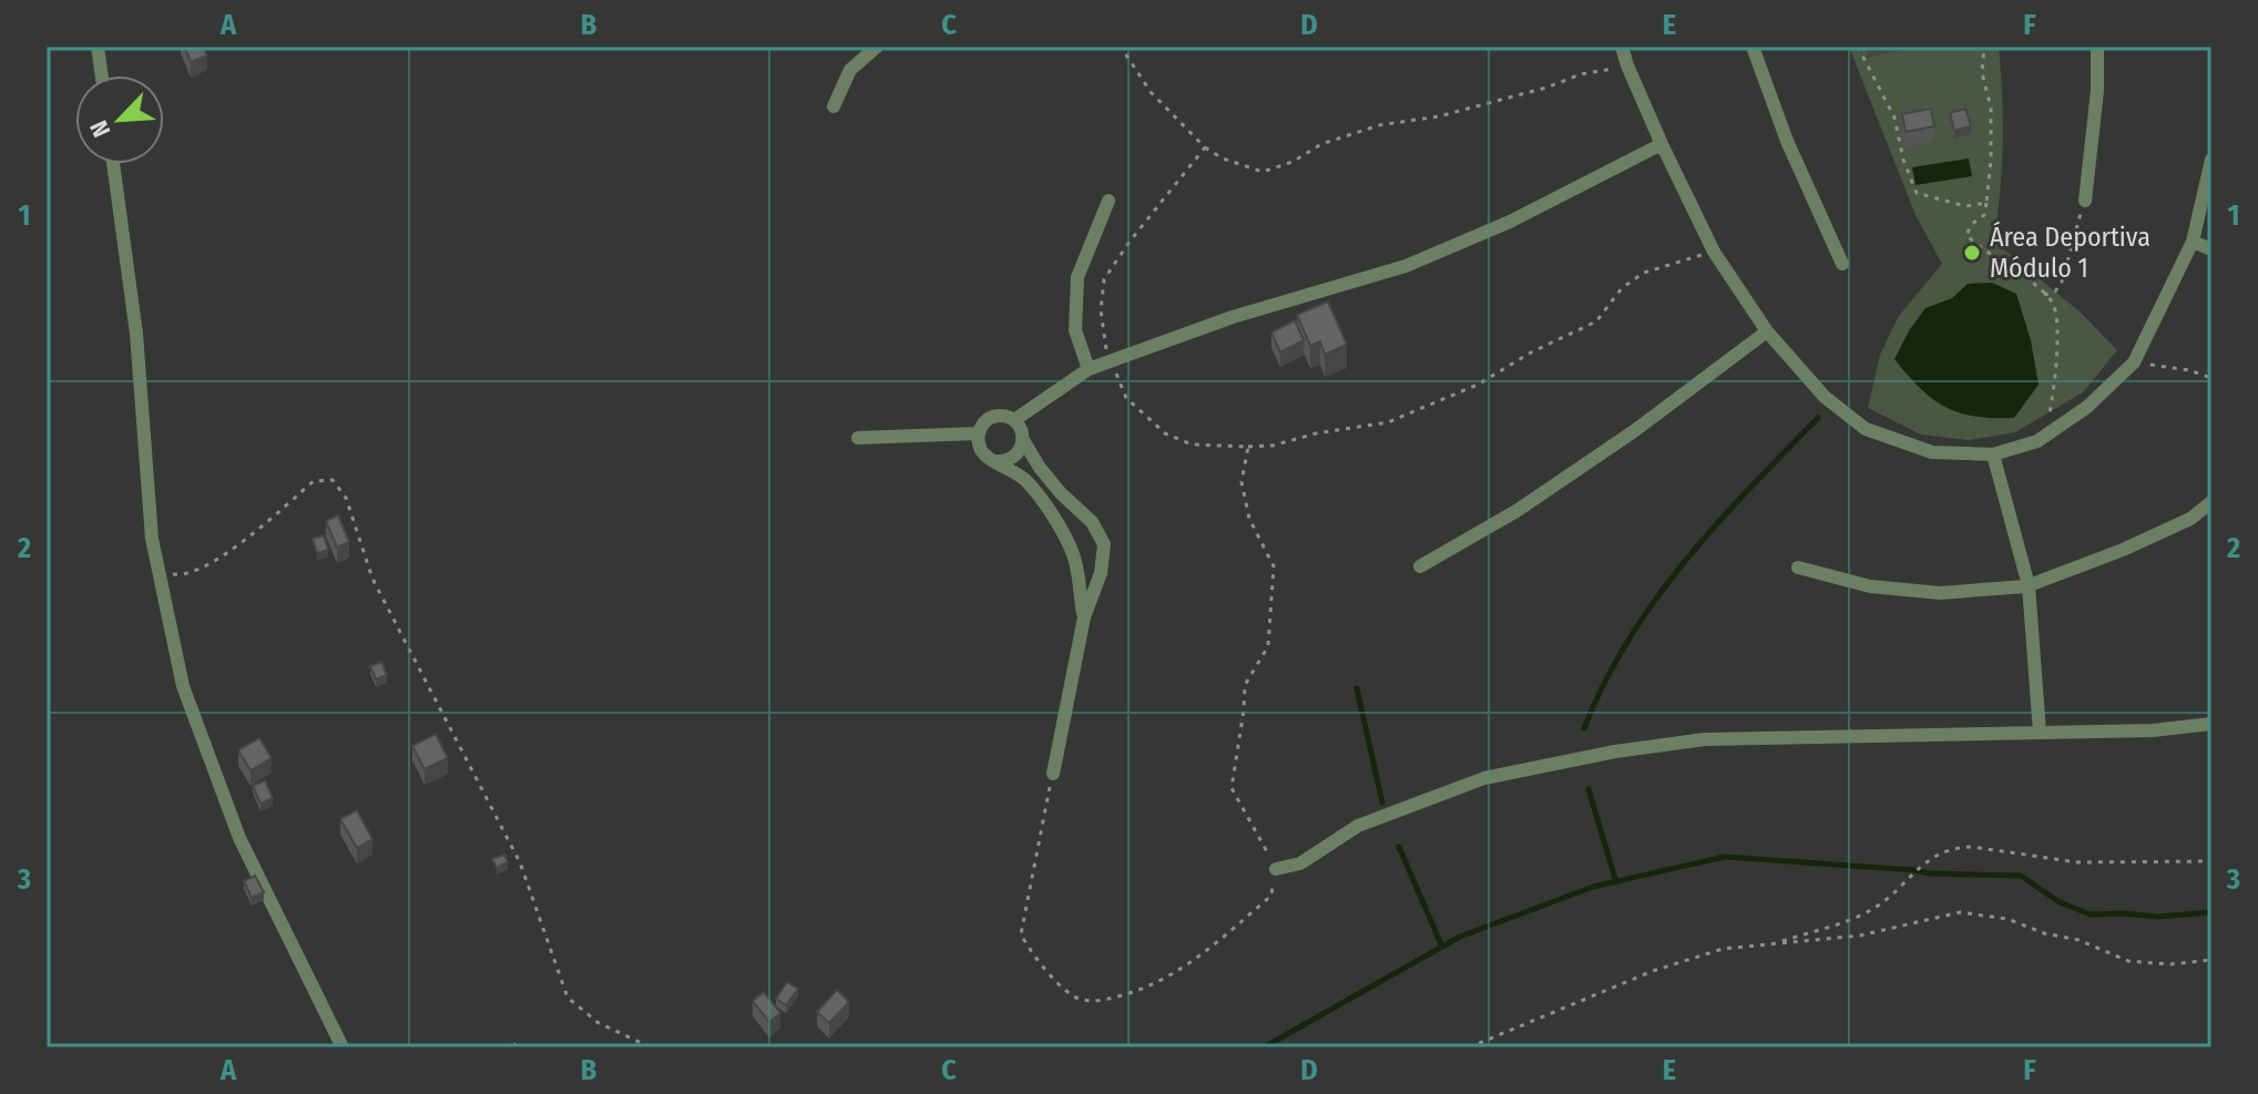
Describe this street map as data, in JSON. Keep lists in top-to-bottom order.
{
  "places": ["Área Deportiva Módulo 1"],
  "north": "bottom left",
  "grid": {
    "columns": [
      "A",
      "B",
      "C",
      "D",
      "E",
      "F"
    ],
    "rows": ["1", "2", "3"]
  }
}
